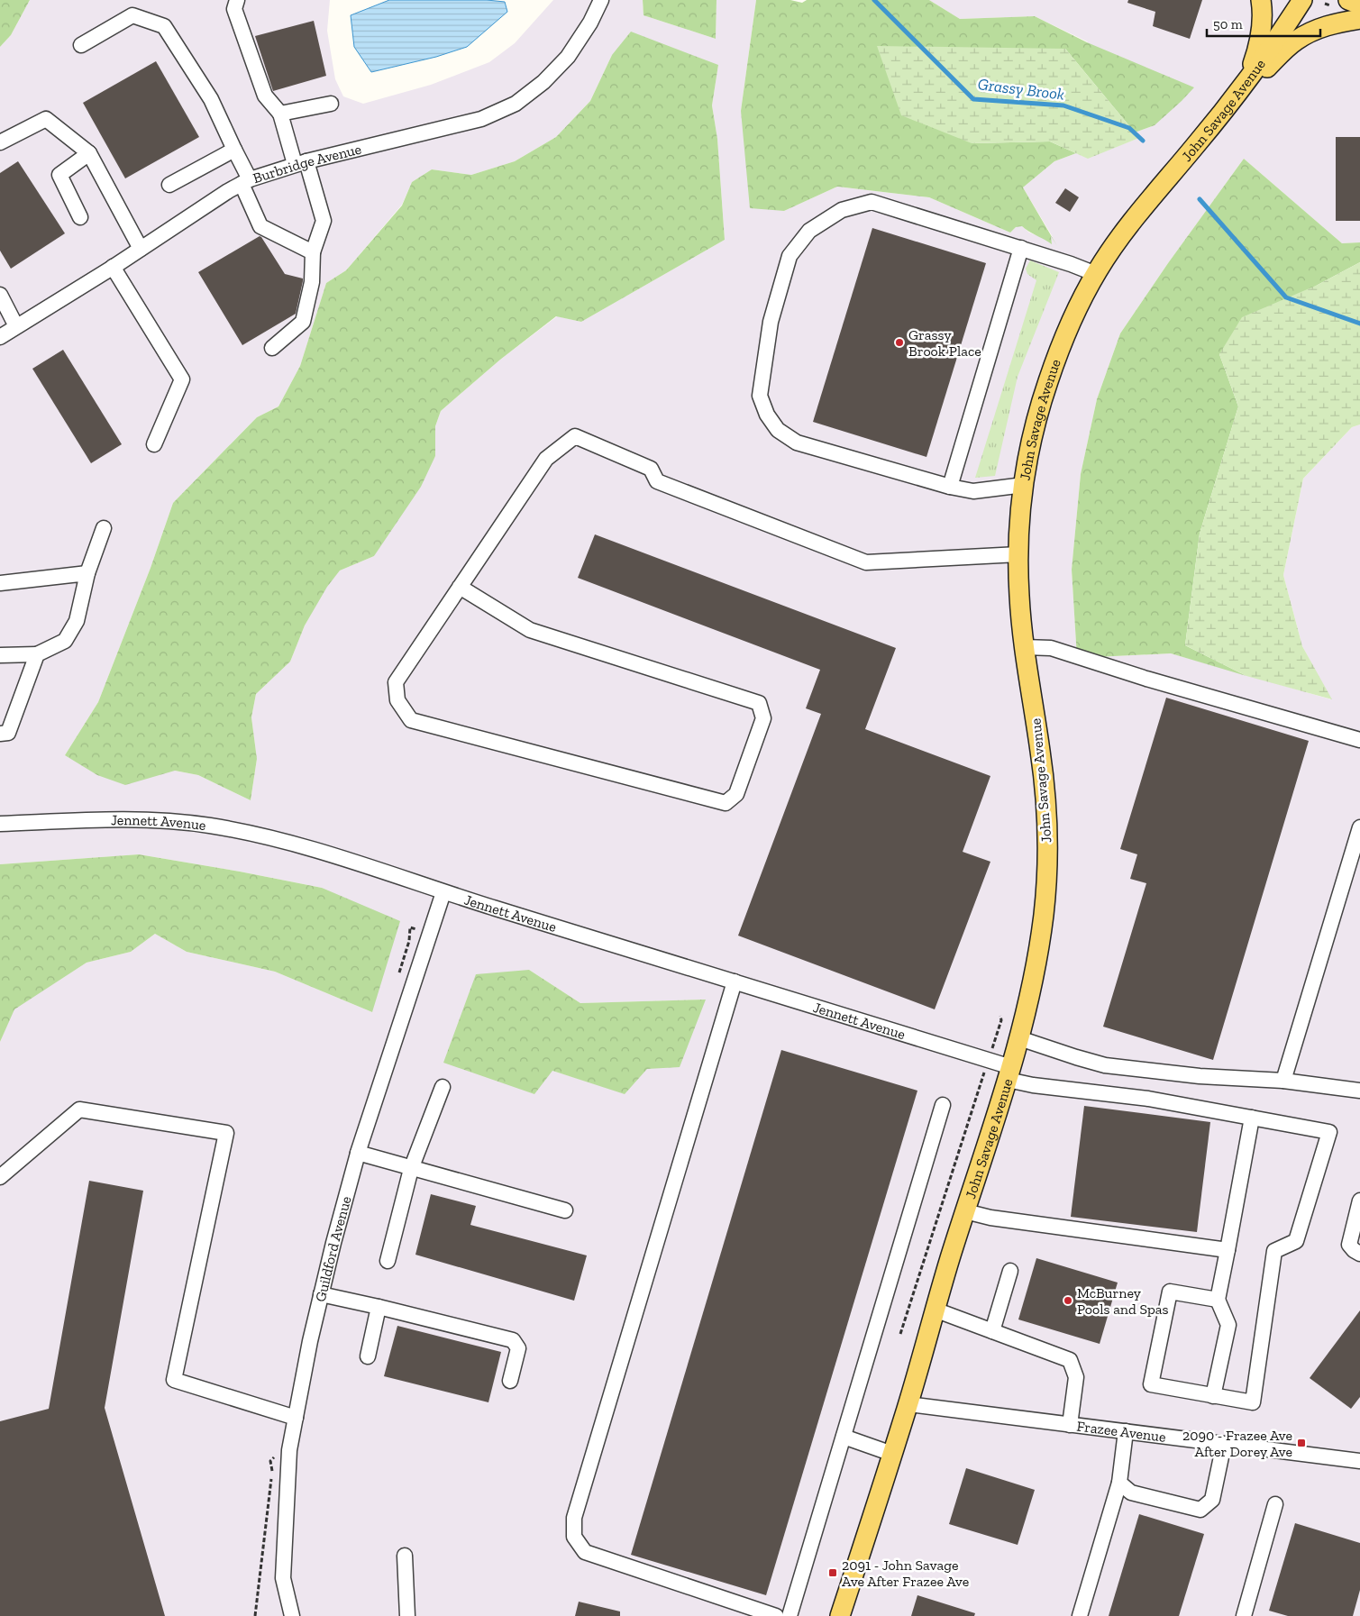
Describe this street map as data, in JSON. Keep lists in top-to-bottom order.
{
  "streets": {
    "main road": ["John Savage Avenue"],
    "street": [
      "Burbridge Avenue",
      "Jennett Avenue",
      "Guildford Avenue",
      "Frazee Avenue"
    ]
  },
  "crossings": [
    ["John Savage Avenue", "Jennett Avenue"],
    ["John Savage Avenue", "Frazee Avenue"],
    ["Jennett Avenue", "Guildford Avenue"]
  ],
  "water": ["Grassy Brook"],
  "places": {
    "other": ["Grassy Brook Place", "McBurney Pools and Spas"],
    "transit": ["2090 - Frazee Ave After Dorey Ave", "2091 - John Savage Ave After Frazee Ave"]
  },
  "scale_bar": "50 m"
}
